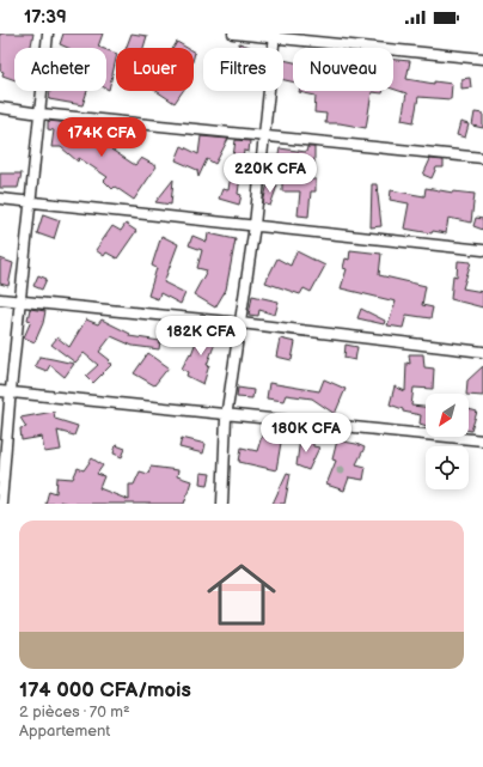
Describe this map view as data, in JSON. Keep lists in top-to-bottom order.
{
  "north": "bottom left",
  "page": {
    "status": "17:39",
    "chip": [
      "Acheter",
      "Louer",
      "Filtres",
      "Nouveau"
    ],
    "price": [
      "174K CFA",
      "220K CFA",
      "182K CFA",
      "180K CFA"
    ],
    "list": [
      {
        "name": "174 000 CFA/mois",
        "note": "2 pièces · 70 m² · Appartement"
      }
    ]
  }
}
